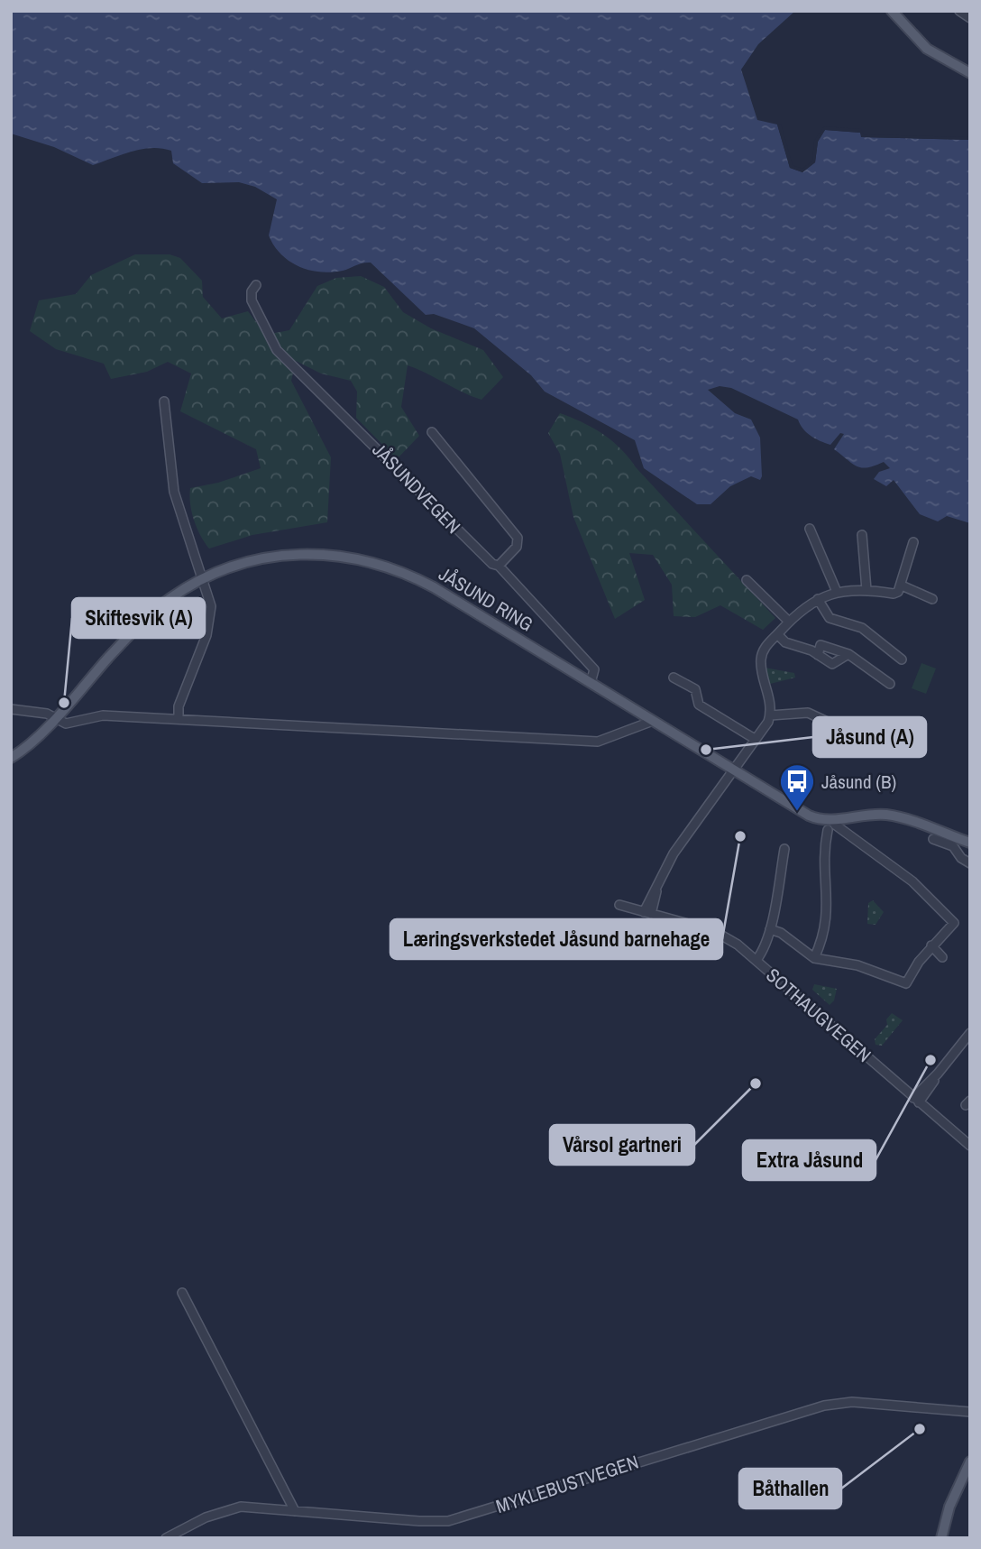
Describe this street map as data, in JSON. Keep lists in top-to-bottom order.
{
  "streets": {
    "main road": ["JÅSUND RING"],
    "street": ["JÅSUNDVEGEN", "SOTHAUGVEGEN", "MYKLEBUSTVEGEN"]
  },
  "crossings": [
    ["JÅSUNDVEGEN", "JÅSUND RING"]
  ],
  "places": {
    "other": [
      "Skiftesvik (A)",
      "Jåsund (A)",
      "Læringsverkstedet Jåsund barnehage",
      "Extra Jåsund",
      "Vårsol gartneri",
      "Båthallen"
    ],
    "bus stop": ["Jåsund (B)"]
  }
}
